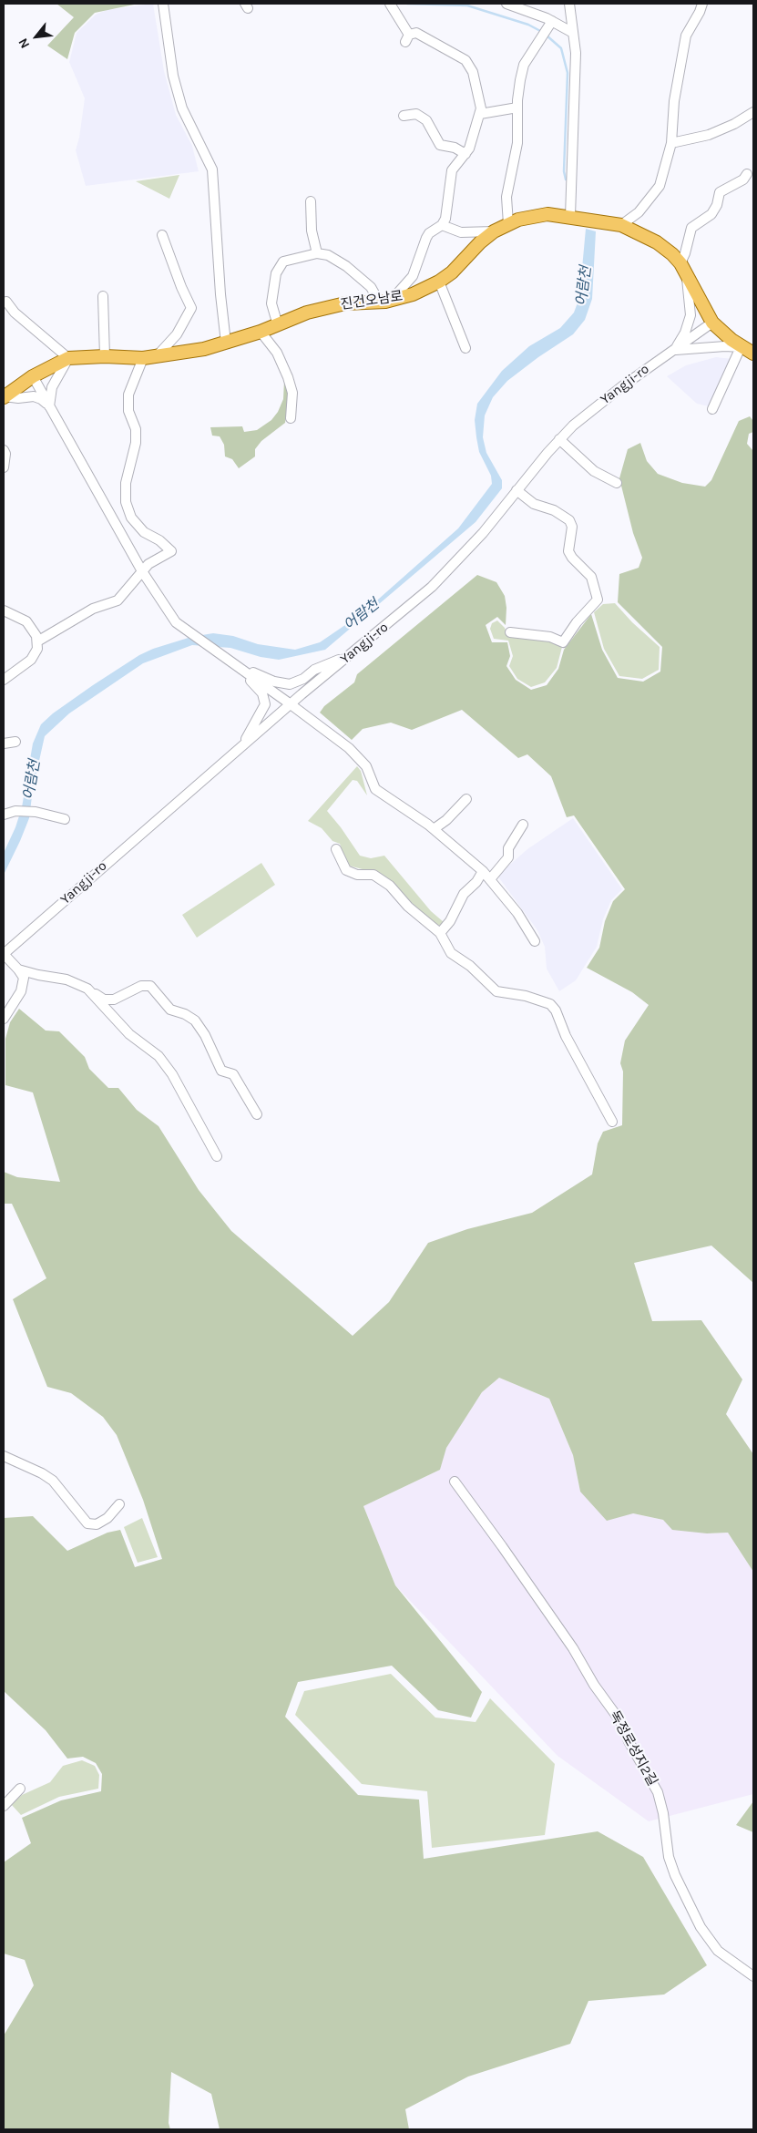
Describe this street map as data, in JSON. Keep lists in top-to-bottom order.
{
  "streets": {
    "main road": ["진건오남로"],
    "street": ["Yangji-ro", "독정로성지2길"]
  },
  "crossings": [
    ["진건오남로", "Yangji-ro"]
  ],
  "water": ["어람천"],
  "north": "bottom left"
}
